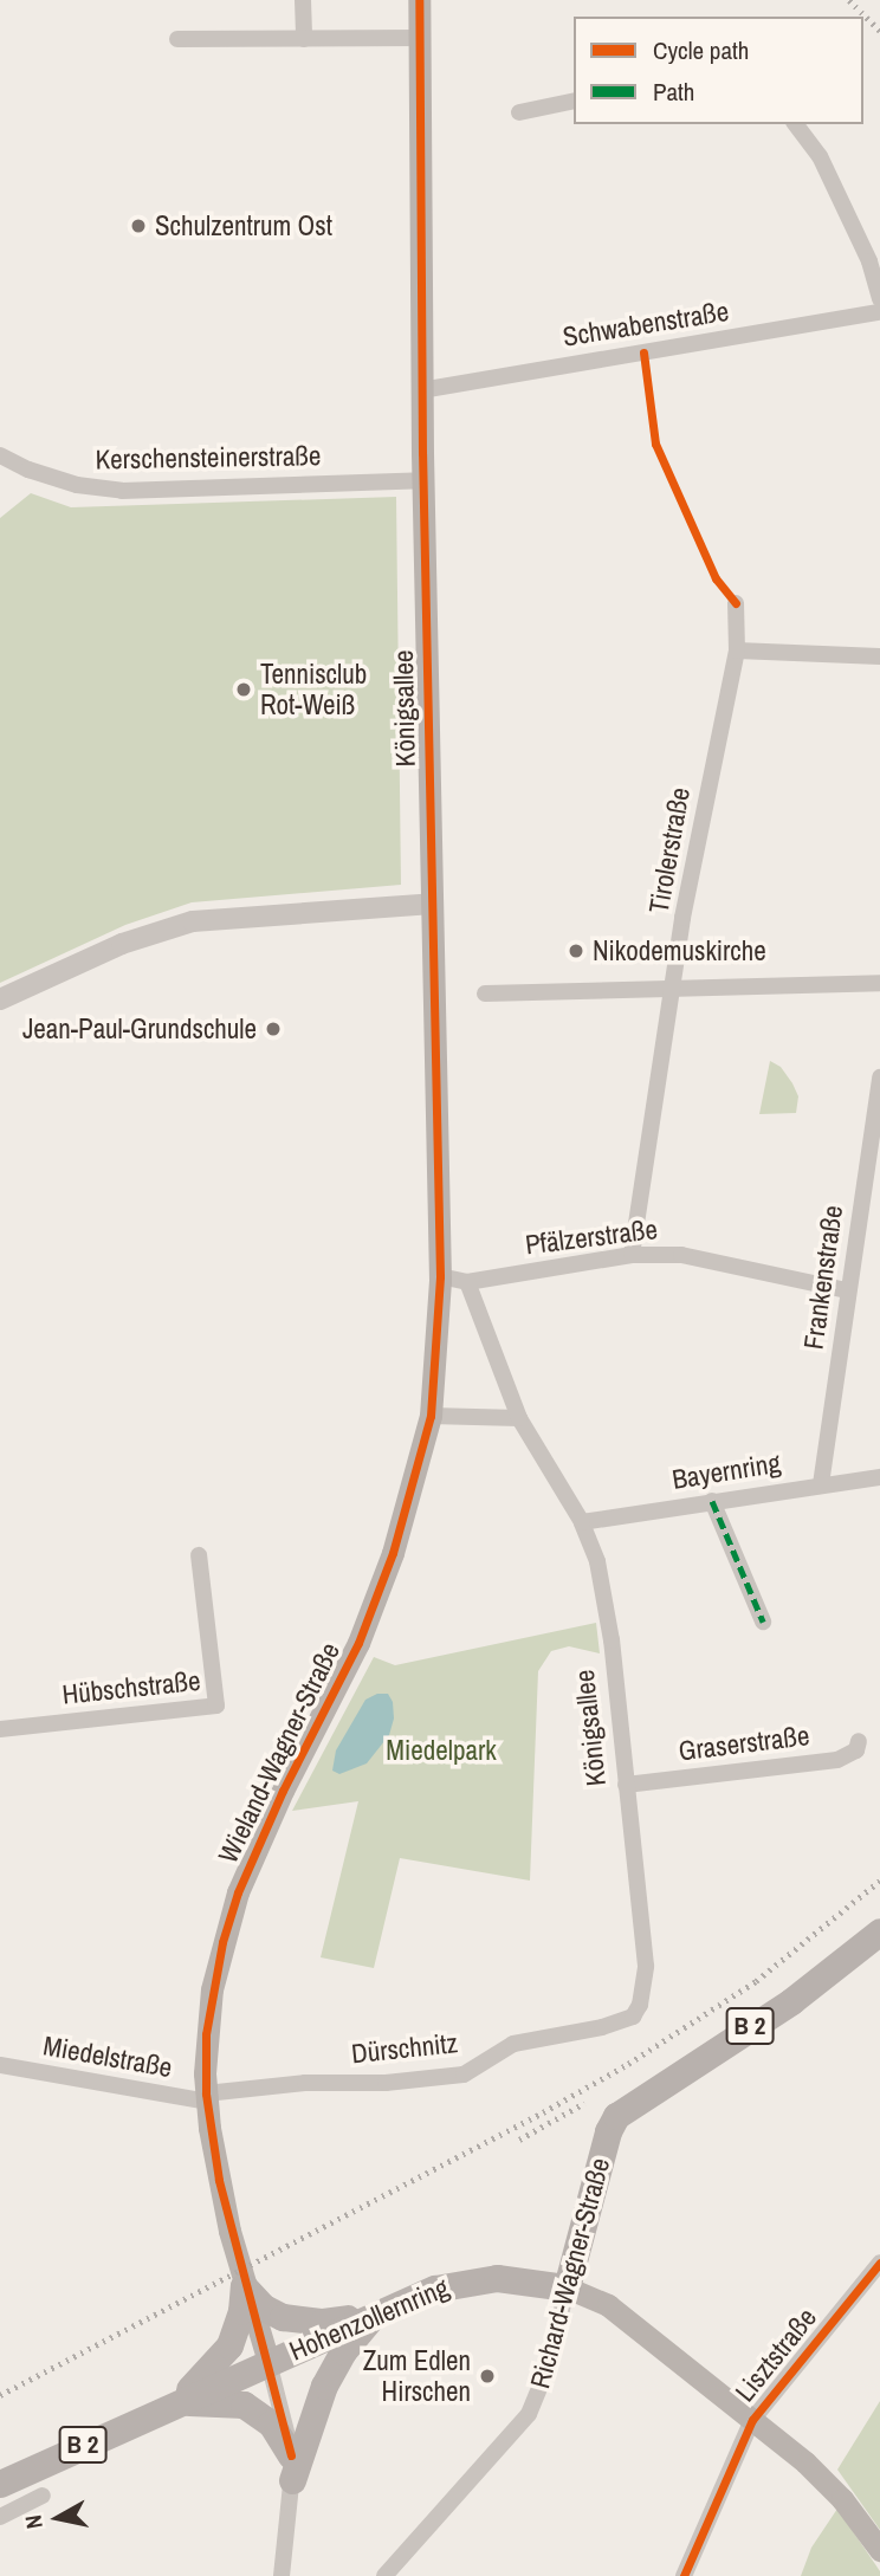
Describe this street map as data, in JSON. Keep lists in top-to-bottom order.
{
  "streets": {
    "main road": [
      "Königsallee",
      "Wieland-Wagner-Straße",
      "B 2",
      "Richard-Wagner-Straße",
      "Hohenzollernring"
    ],
    "street": [
      "Schwabenstraße",
      "Kerschensteinerstraße",
      "Tirolerstraße",
      "Pfälzerstraße",
      "Frankenstraße",
      "Bayernring",
      "Hübschstraße",
      "Graserstraße",
      "Dürschnitz",
      "Miedelstraße",
      "Lisztstraße"
    ]
  },
  "crossings": [
    ["Schwabenstraße", "Königsallee"],
    ["Kerschensteinerstraße", "Königsallee"],
    ["Königsallee", "Pfälzerstraße"],
    ["Königsallee", "Bayernring"],
    ["Königsallee", "Graserstraße"],
    ["Königsallee", "Wieland-Wagner-Straße"],
    ["Königsallee", "Dürschnitz"],
    ["Tirolerstraße", "Pfälzerstraße"],
    ["Pfälzerstraße", "Frankenstraße"],
    ["Frankenstraße", "Bayernring"],
    ["Wieland-Wagner-Straße", "Dürschnitz"],
    ["Wieland-Wagner-Straße", "Miedelstraße"],
    ["Wieland-Wagner-Straße", "Hohenzollernring"],
    ["Dürschnitz", "Miedelstraße"],
    ["Richard-Wagner-Straße", "Hohenzollernring"]
  ],
  "parks": ["Miedelpark"],
  "places": [
    "Schulzentrum Ost",
    "Tennisclub Rot-Weiß",
    "Nikodemuskirche",
    "Jean-Paul-Grundschule",
    "Zum Edlen Hirschen"
  ],
  "legend": ["Cycle path", "Path"],
  "north": "left"
}
